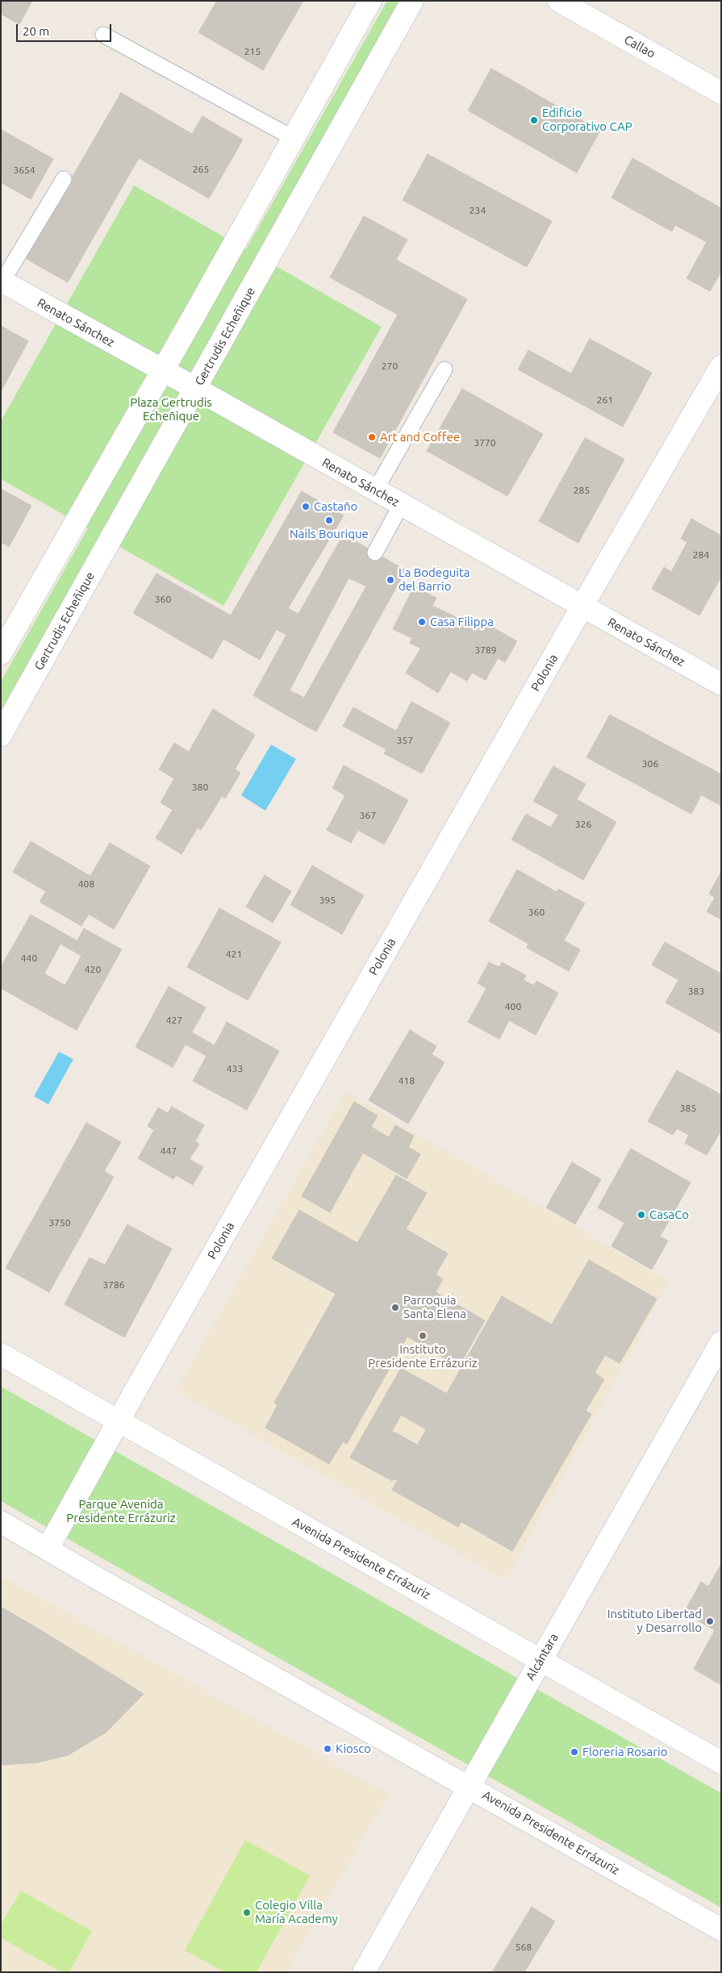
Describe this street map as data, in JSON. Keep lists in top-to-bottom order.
{
  "streets": {
    "street": [
      "Callao",
      "Renato Sánchez",
      "Gertrudis Echeñique",
      "Polonia",
      "Avenida Presidente Errázuriz",
      "Alcántara"
    ]
  },
  "crossings": [
    ["Renato Sánchez", "Gertrudis Echeñique"],
    ["Renato Sánchez", "Polonia"],
    ["Polonia", "Avenida Presidente Errázuriz"],
    ["Avenida Presidente Errázuriz", "Alcántara"]
  ],
  "parks": ["Plaza Gertrudis Echeñique", "Parque Avenida Presidente Errázuriz"],
  "places": [
    "Edificio Corporativo CAP",
    "Art and Coffee",
    "Castaño",
    "Nails Bourique",
    "La Bodeguita del Barrio",
    "Casa Filippa",
    "CasaCo",
    "Parroquia Santa Elena",
    "Instituto Presidente Errázuriz",
    "Instituto Libertad y Desarrollo",
    "Kiosco",
    "Floreria Rosario",
    "Colegio Villa María Academy"
  ],
  "house_numbers": [
    "215",
    "265",
    "3654",
    "234",
    "270",
    "261",
    "3770",
    "285",
    "284",
    "360",
    "3789",
    "357",
    "306",
    "380",
    "367",
    "326",
    "408",
    "395",
    "360",
    "421",
    "440",
    "420",
    "383",
    "400",
    "427",
    "433",
    "418",
    "385",
    "447",
    "3750",
    "3786",
    "568"
  ],
  "scale_bar": "20 m"
}
